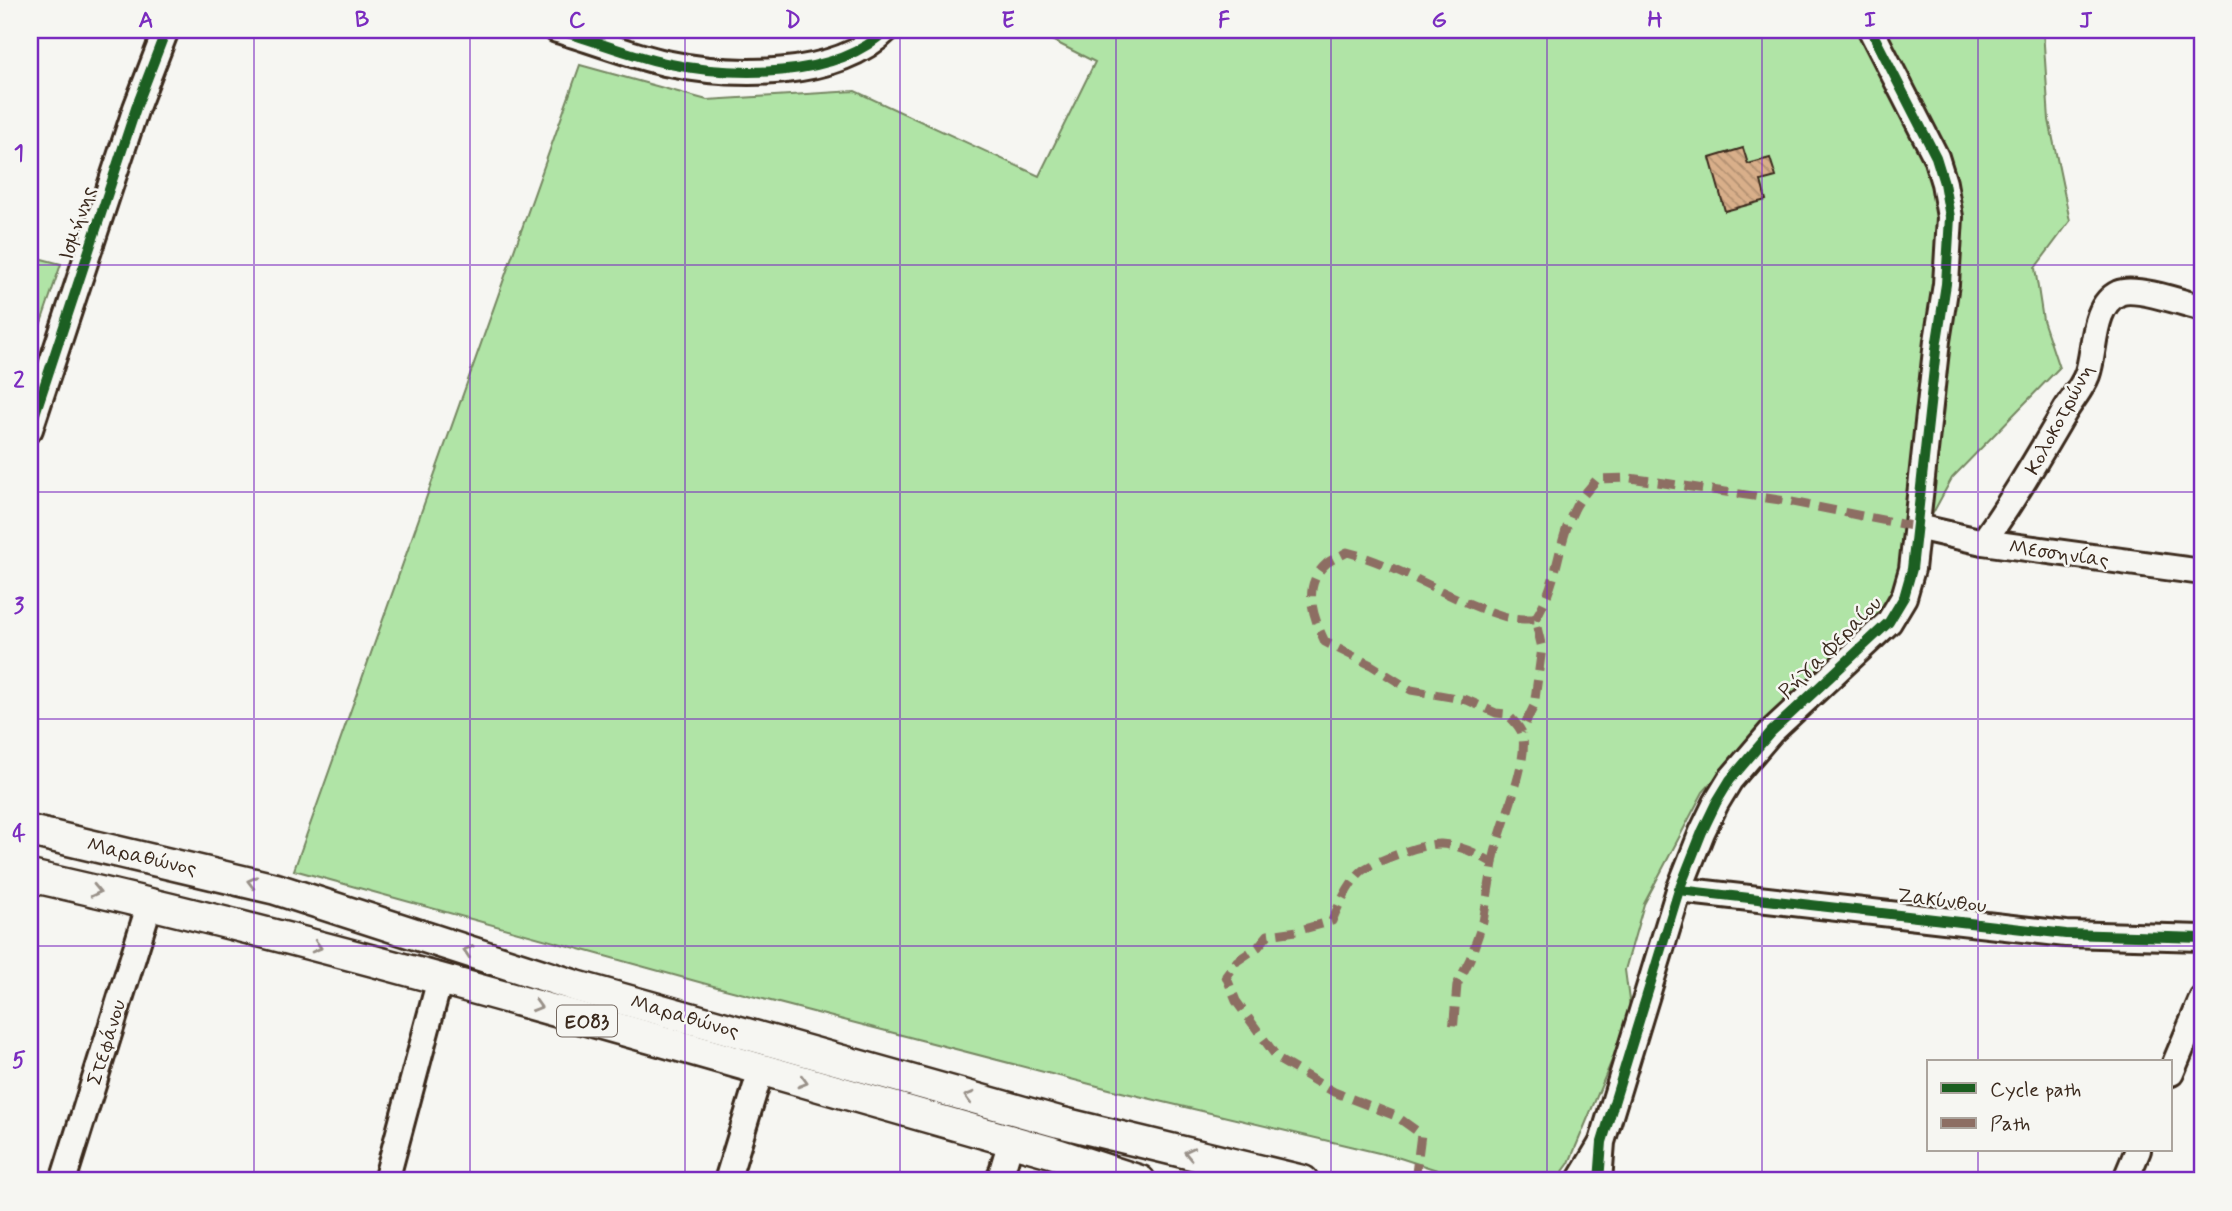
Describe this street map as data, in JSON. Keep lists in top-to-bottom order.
{
  "streets": {
    "main road": ["Μαραθώνος", "ΕΟ83"],
    "street": [
      "Ισμήνης",
      "Κολοκοτρώνη",
      "Μεσσηνίας",
      "Ρήγα Φεραίου",
      "Ζακύνθου",
      "Στεφάνου"
    ]
  },
  "crossings": [
    ["Κολοκοτρώνη", "Μεσσηνίας"],
    ["Μεσσηνίας", "Ρήγα Φεραίου"],
    ["Ρήγα Φεραίου", "Ζακύνθου"],
    ["Μαραθώνος", "Στεφάνου"]
  ],
  "legend": ["Cycle path", "Path"],
  "grid": {
    "columns": [
      "A",
      "B",
      "C",
      "D",
      "E",
      "F",
      "G",
      "H",
      "I",
      "J"
    ],
    "rows": [
      "1",
      "2",
      "3",
      "4",
      "5"
    ]
  }
}
